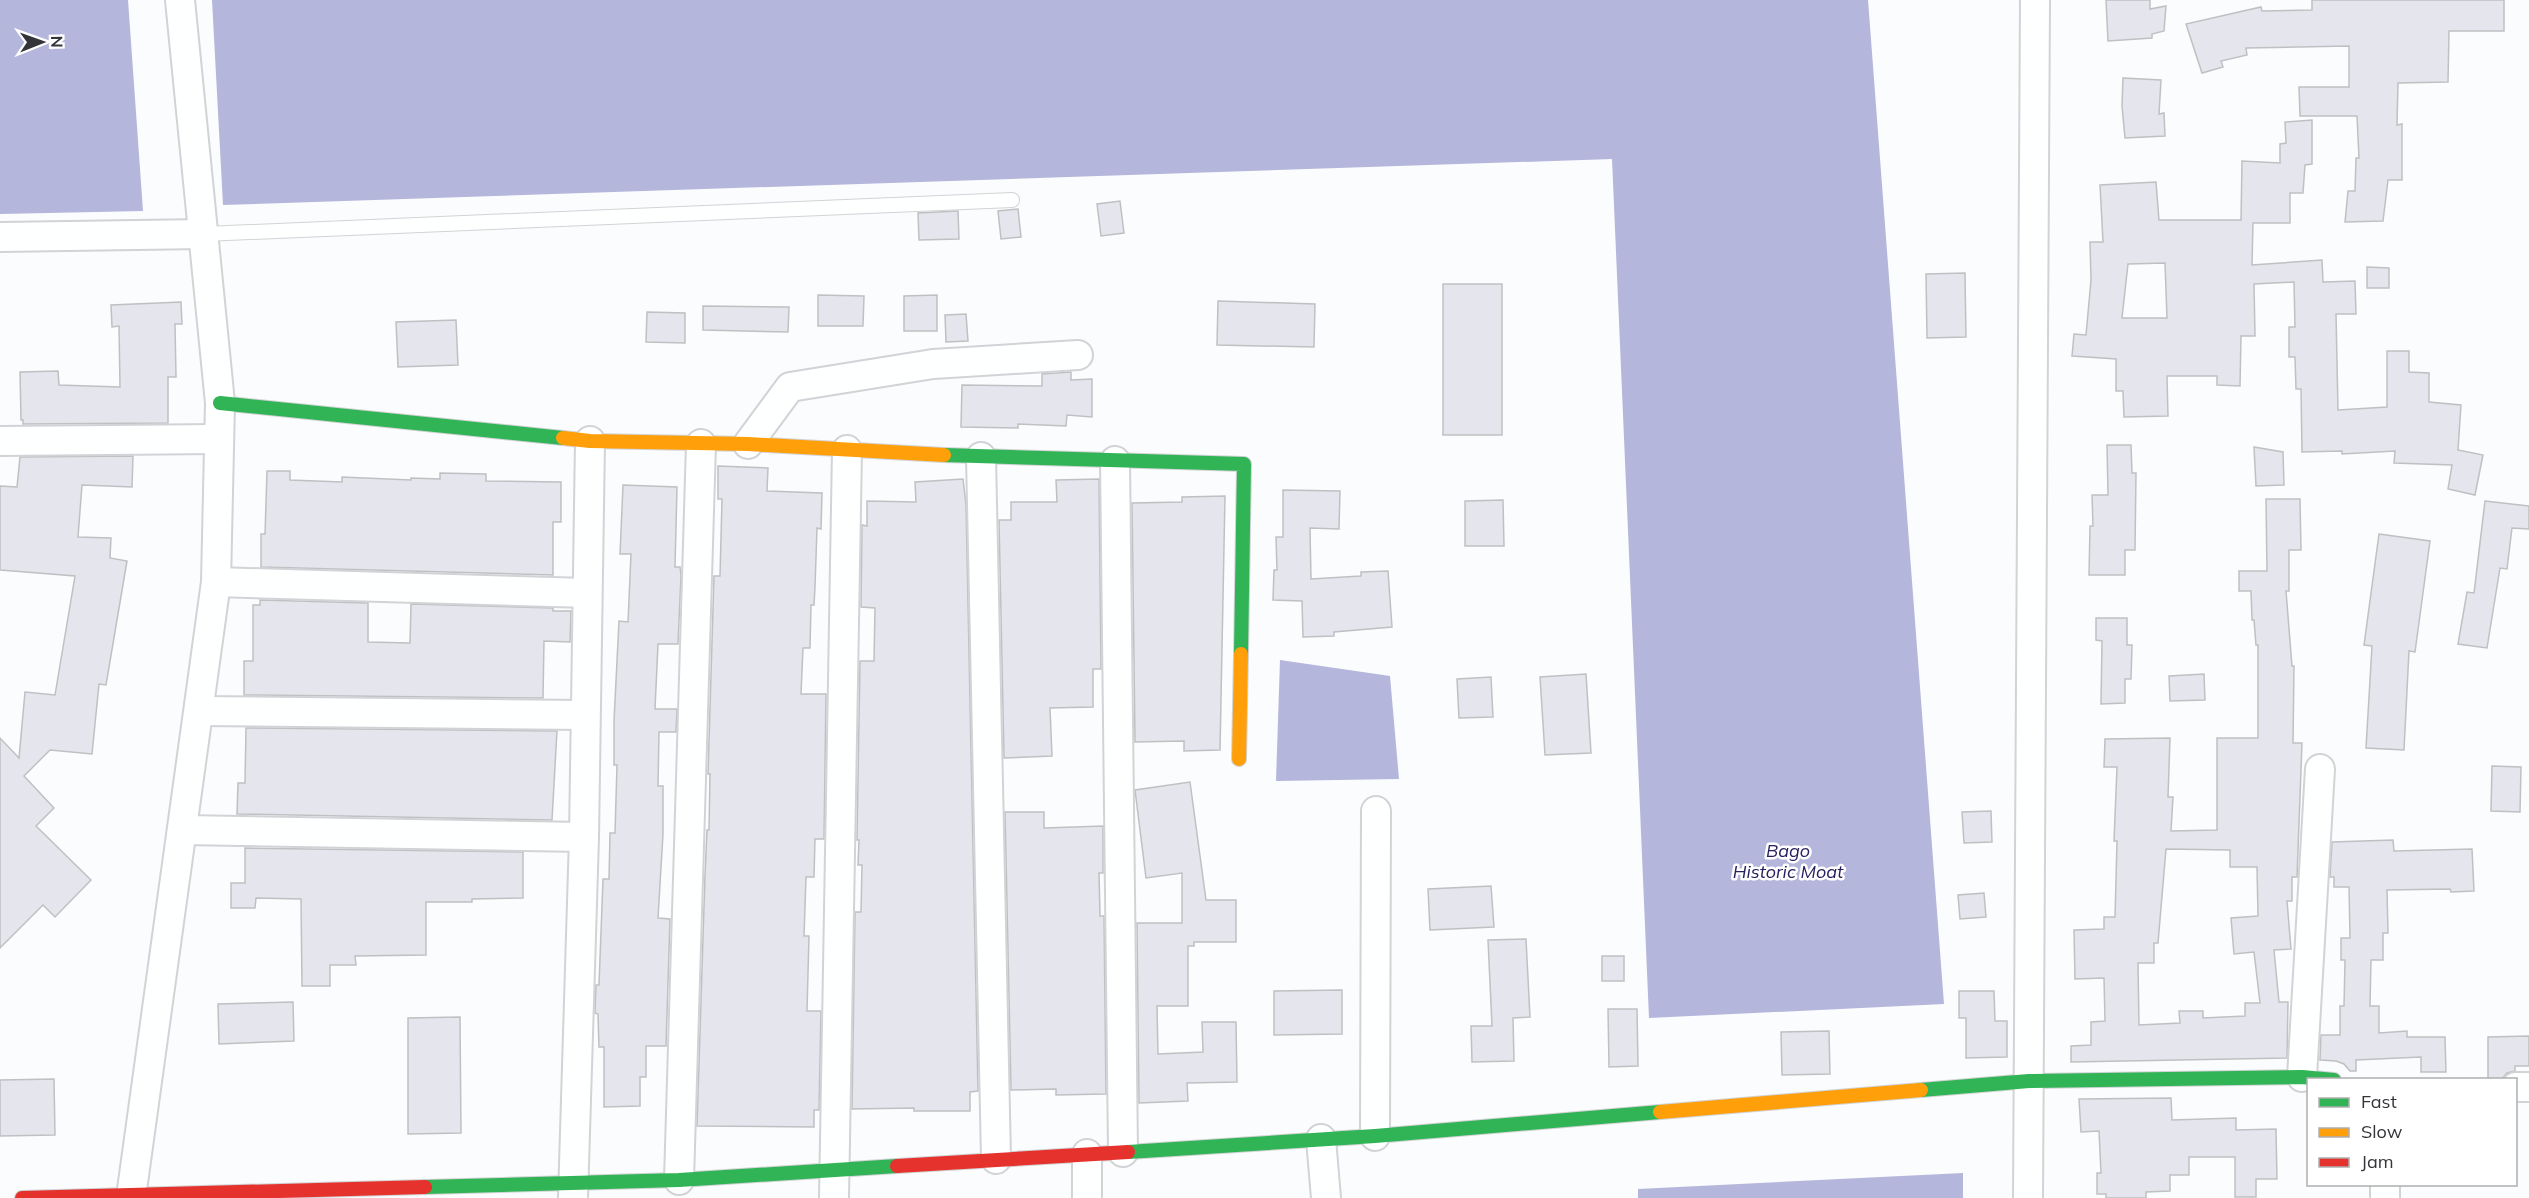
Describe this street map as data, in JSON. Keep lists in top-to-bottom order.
{
  "water": ["Bago Historic Moat"],
  "legend": ["Fast", "Slow", "Jam"],
  "north": "right"
}
